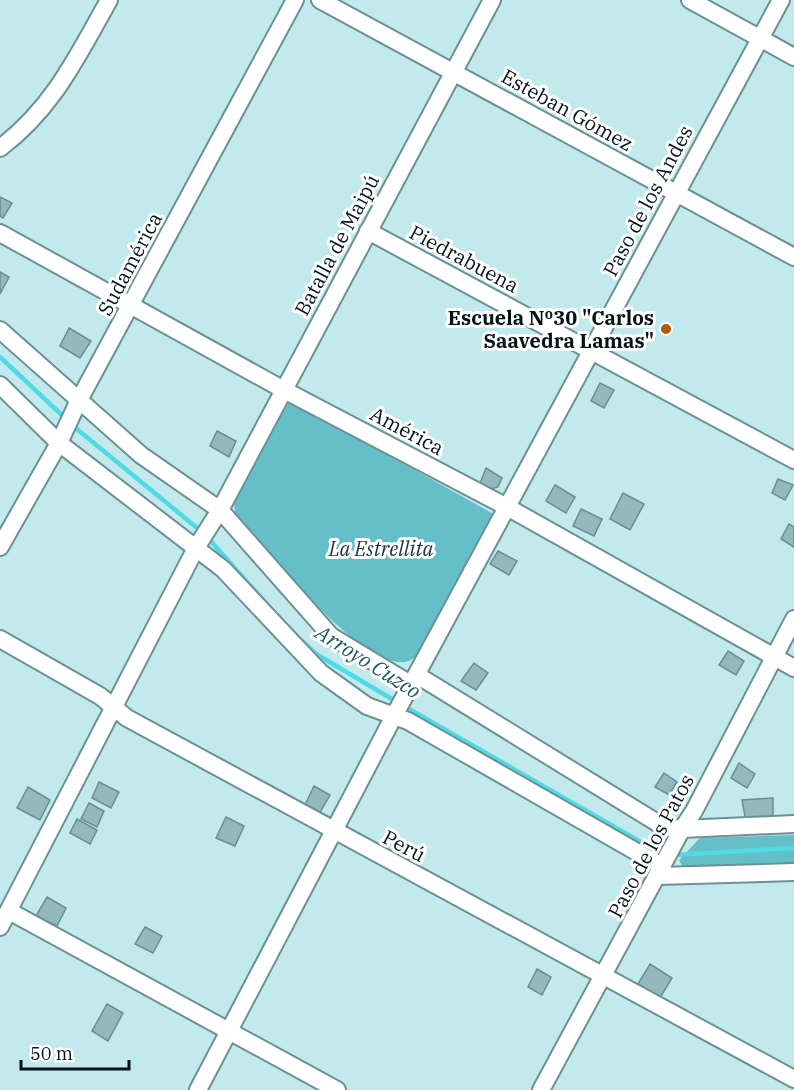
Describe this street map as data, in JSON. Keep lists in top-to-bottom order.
{
  "streets": {
    "street": [
      "Esteban Gómez",
      "Paso de los Andes",
      "Batalla de Maipú",
      "Piedrabuena",
      "Sudamérica",
      "América",
      "Perú",
      "Paso de los Patos"
    ]
  },
  "crossings": [
    ["Esteban Gómez", "Paso de los Andes"],
    ["Esteban Gómez", "Batalla de Maipú"],
    ["Paso de los Andes", "Piedrabuena"],
    ["Paso de los Andes", "América"],
    ["Paso de los Andes", "Perú"],
    ["Batalla de Maipú", "Piedrabuena"],
    ["Batalla de Maipú", "América"],
    ["Sudamérica", "América"],
    ["América", "Paso de los Patos"],
    ["Perú", "Paso de los Patos"]
  ],
  "water": ["Arroyo Cuzco"],
  "parks": ["La Estrellita"],
  "places": ["Escuela Nº30 \"Carlos Saavedra Lamas\""],
  "scale_bar": "50 m"
}
